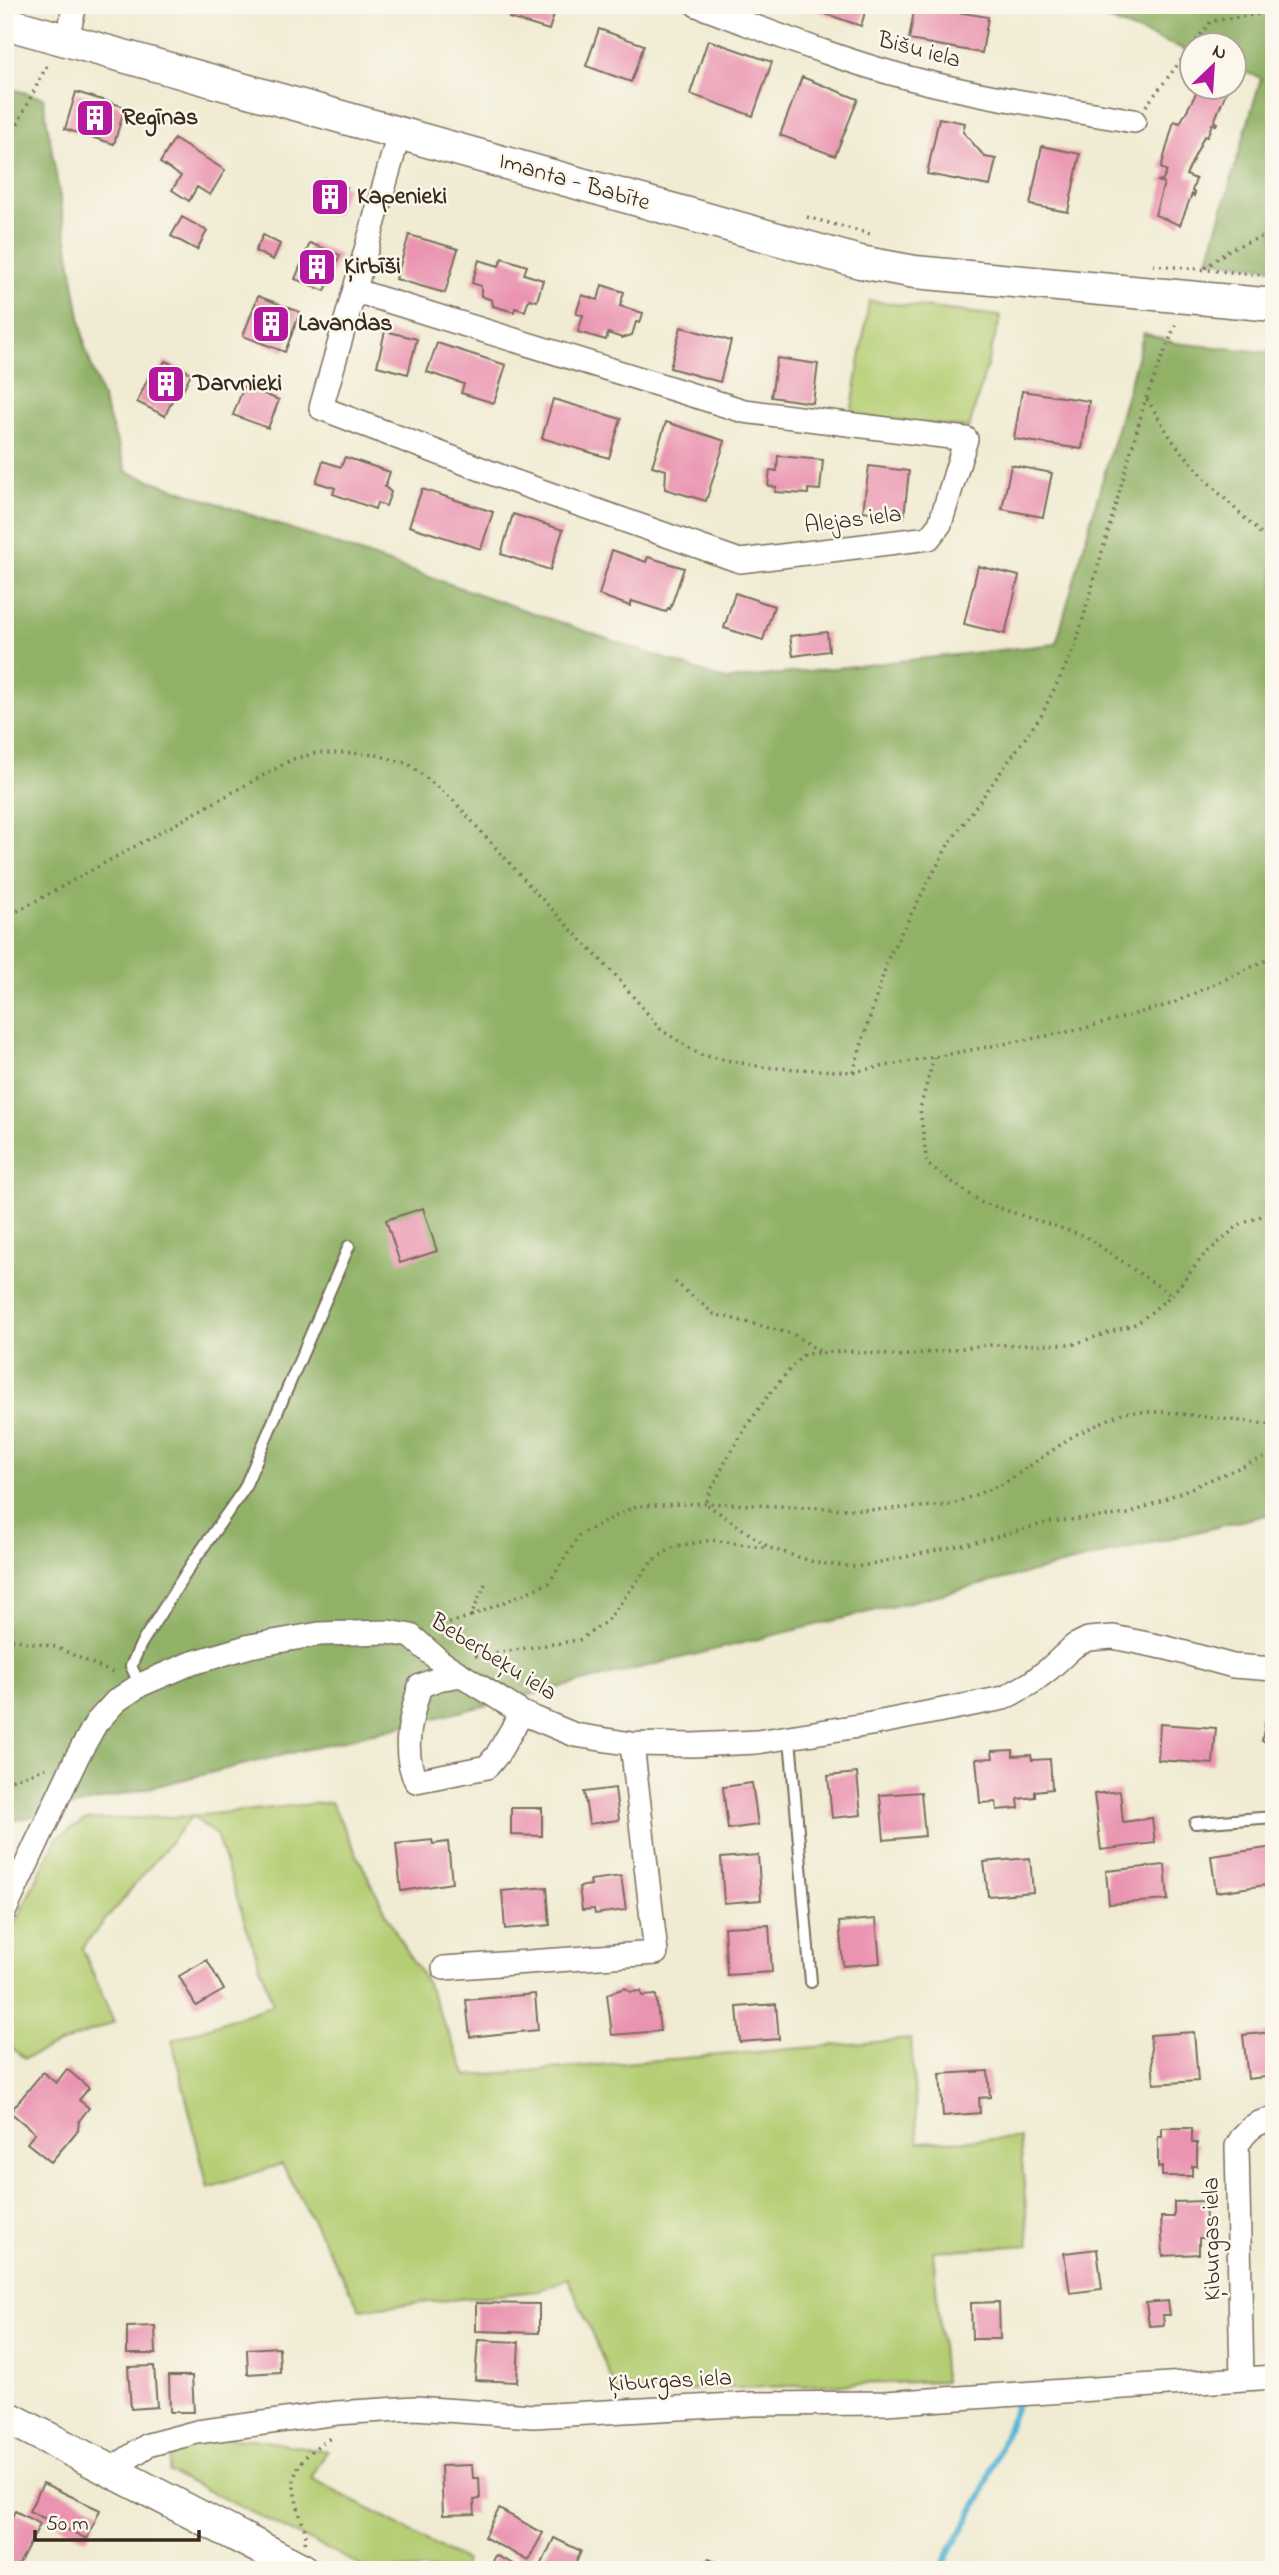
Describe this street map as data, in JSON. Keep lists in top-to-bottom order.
{
  "streets": {
    "main road": ["Imanta - Babīte"],
    "street": [
      "Bišu iela",
      "Alejas iela",
      "Beberbeķu iela",
      "Ķiburgas iela"
    ]
  },
  "places": {
    "building": [
      "Regīnas",
      "Kapenieki",
      "Ķirbīši",
      "Lavandas",
      "Darvnieki"
    ]
  },
  "scale_bar": "50 m",
  "north": "top right"
}
